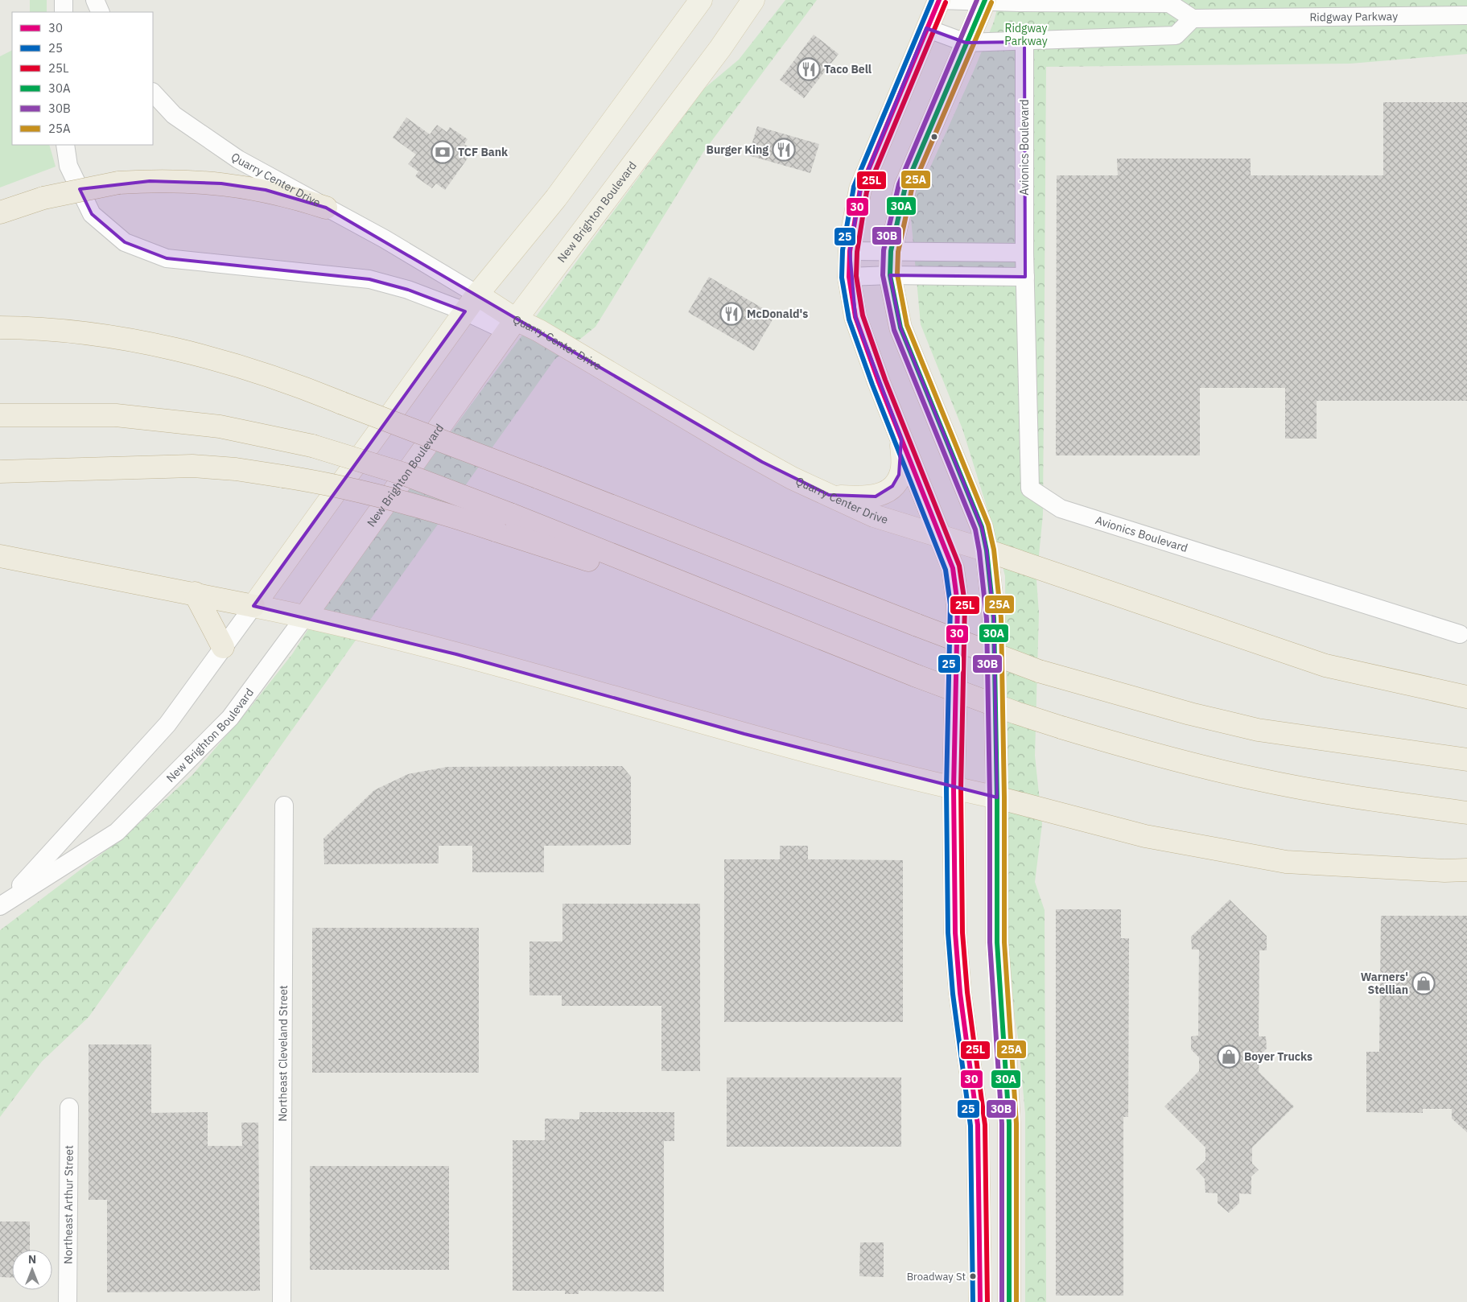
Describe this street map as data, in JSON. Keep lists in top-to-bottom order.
{
  "streets": {
    "main road": ["Quarry Center Drive", "New Brighton Boulevard"],
    "street": [
      "Ridgway Parkway",
      "Avionics Boulevard",
      "Northeast Cleveland Street",
      "Northeast Arthur Street"
    ]
  },
  "crossings": [
    ["Quarry Center Drive", "New Brighton Boulevard"]
  ],
  "parks": ["Ridgway Parkway"],
  "places": {
    "restaurant": ["Taco Bell", "Burger King", "McDonald's"],
    "bank": ["TCF Bank"],
    "shop": ["Warners' Stellian", "Boyer Trucks"],
    "other": ["Broadway St"]
  },
  "lines": [
    "transit line 30",
    "transit line 25",
    "transit line 30A",
    "transit line 30B",
    "transit line 25L",
    "transit line 25A"
  ],
  "legend": [
    "30",
    "25",
    "25L",
    "30A",
    "30B",
    "25A"
  ],
  "north": "top"
}
